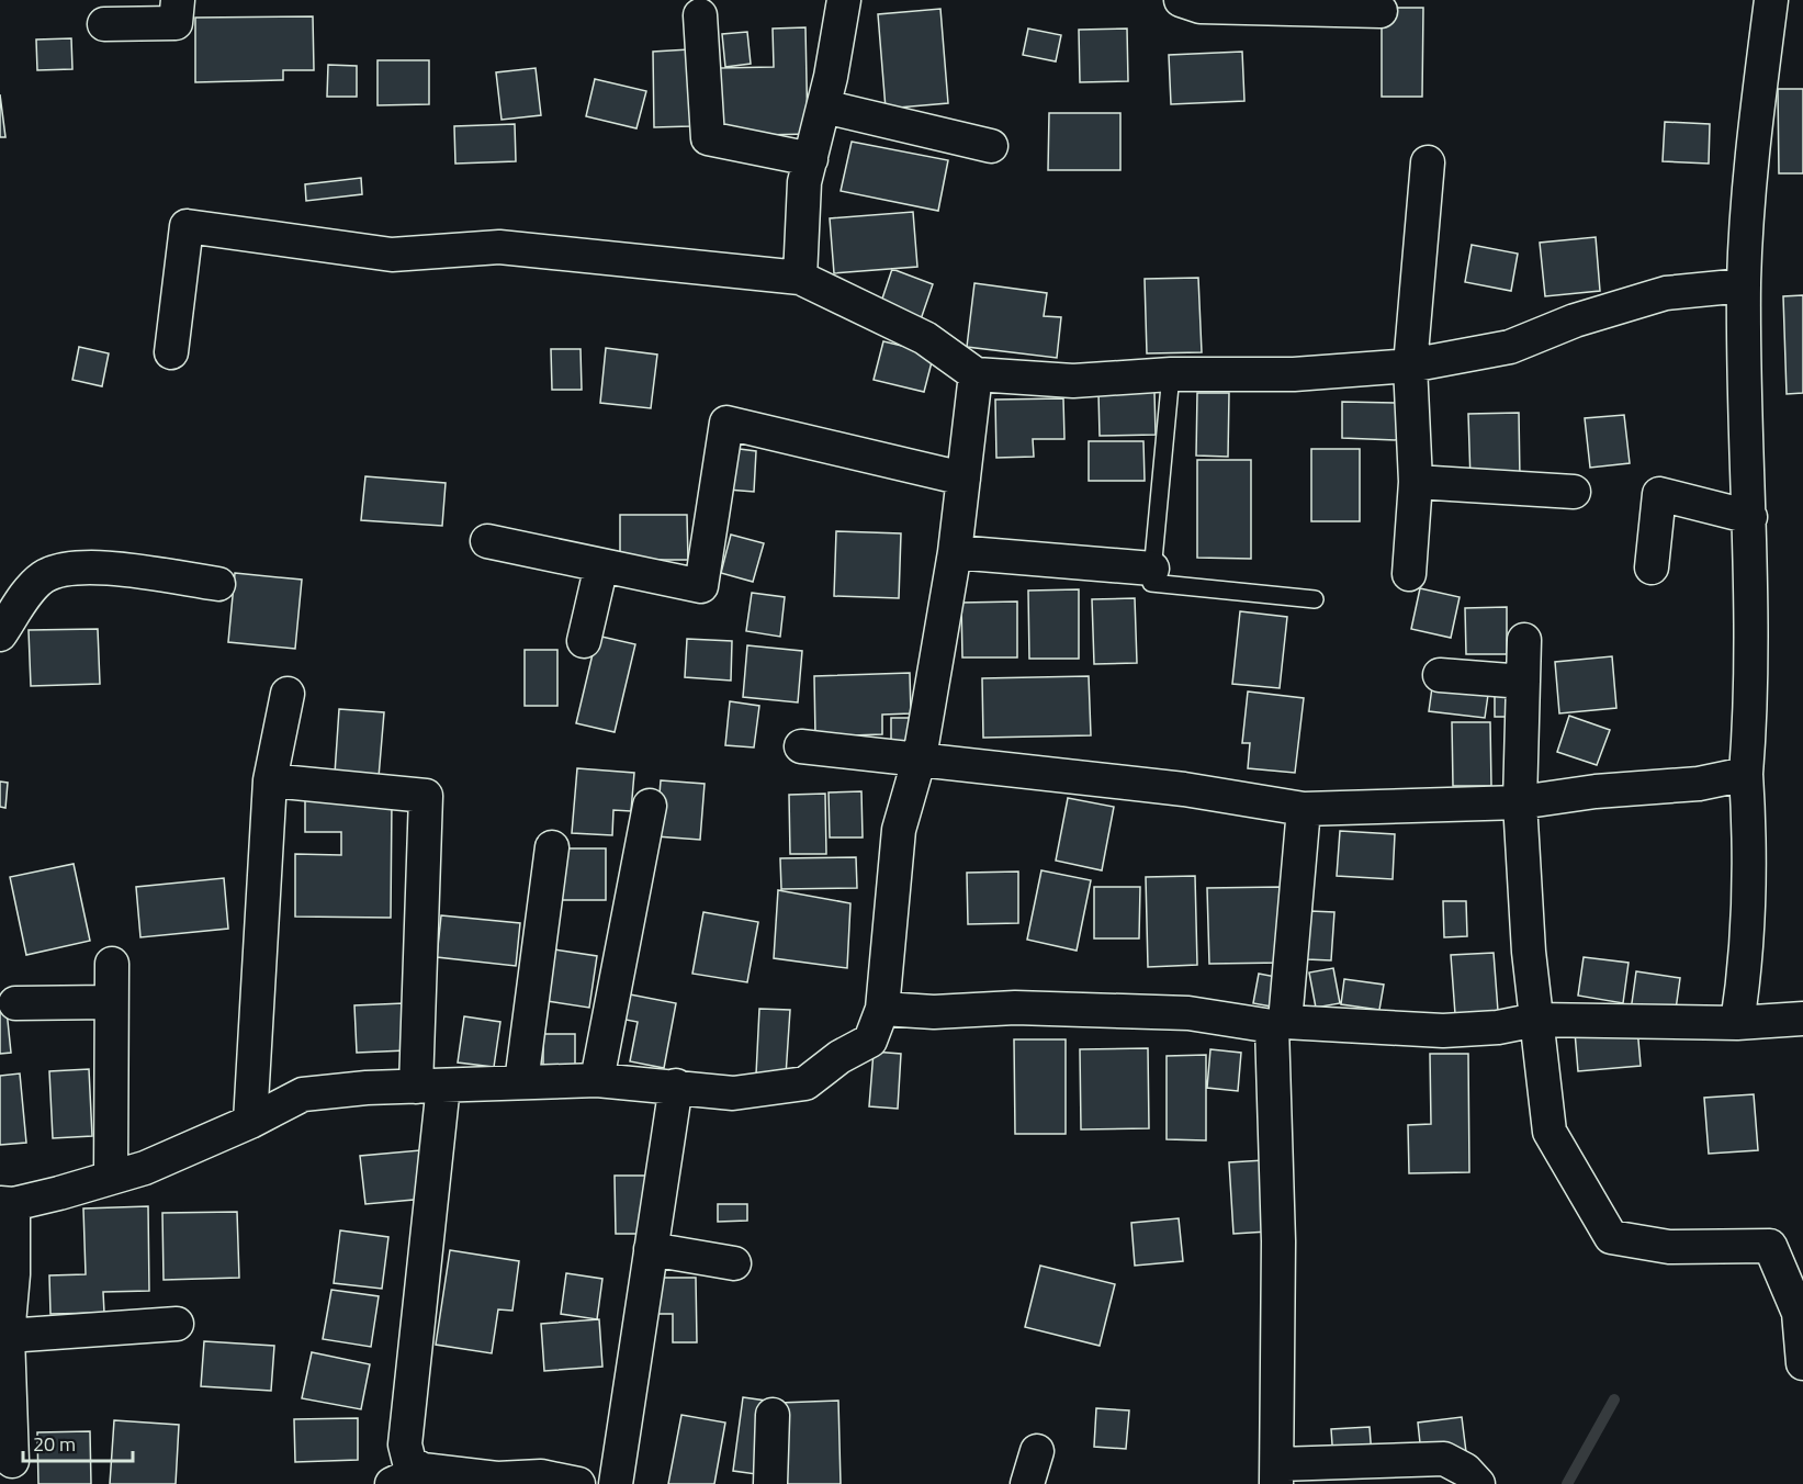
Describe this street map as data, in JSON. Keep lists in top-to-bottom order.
{
  "scale_bar": "20 m"
}
